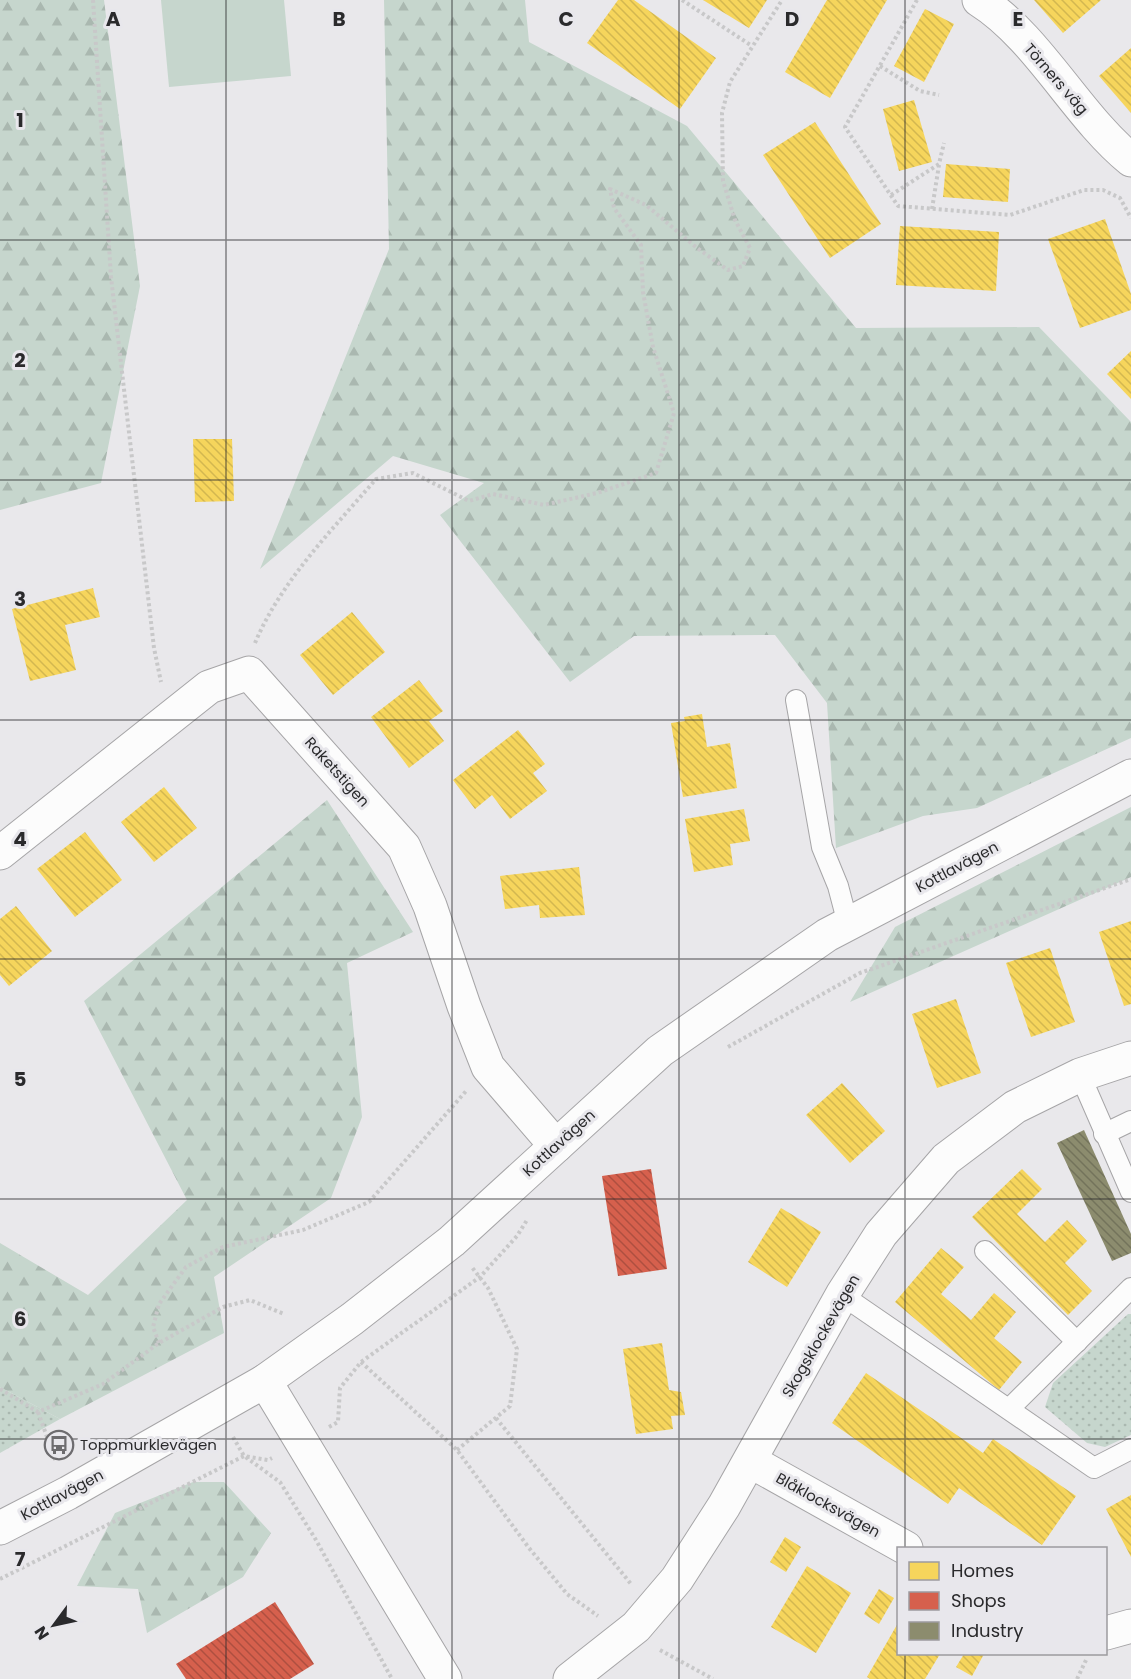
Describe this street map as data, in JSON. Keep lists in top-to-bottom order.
{
  "streets": {
    "street": [
      "Törners väg",
      "Raketstigen",
      "Kottlavägen",
      "Skogsklockevägen",
      "Blåklocksvägen"
    ]
  },
  "crossings": [
    ["Raketstigen", "Kottlavägen"],
    ["Skogsklockevägen", "Blåklocksvägen"]
  ],
  "places": {
    "bus stop": ["Toppmurklevägen"]
  },
  "legend": ["Homes", "Shops", "Industry"],
  "north": "bottom left",
  "grid": {
    "columns": [
      "A",
      "B",
      "C",
      "D",
      "E"
    ],
    "rows": [
      "1",
      "2",
      "3",
      "4",
      "5",
      "6",
      "7"
    ]
  }
}
